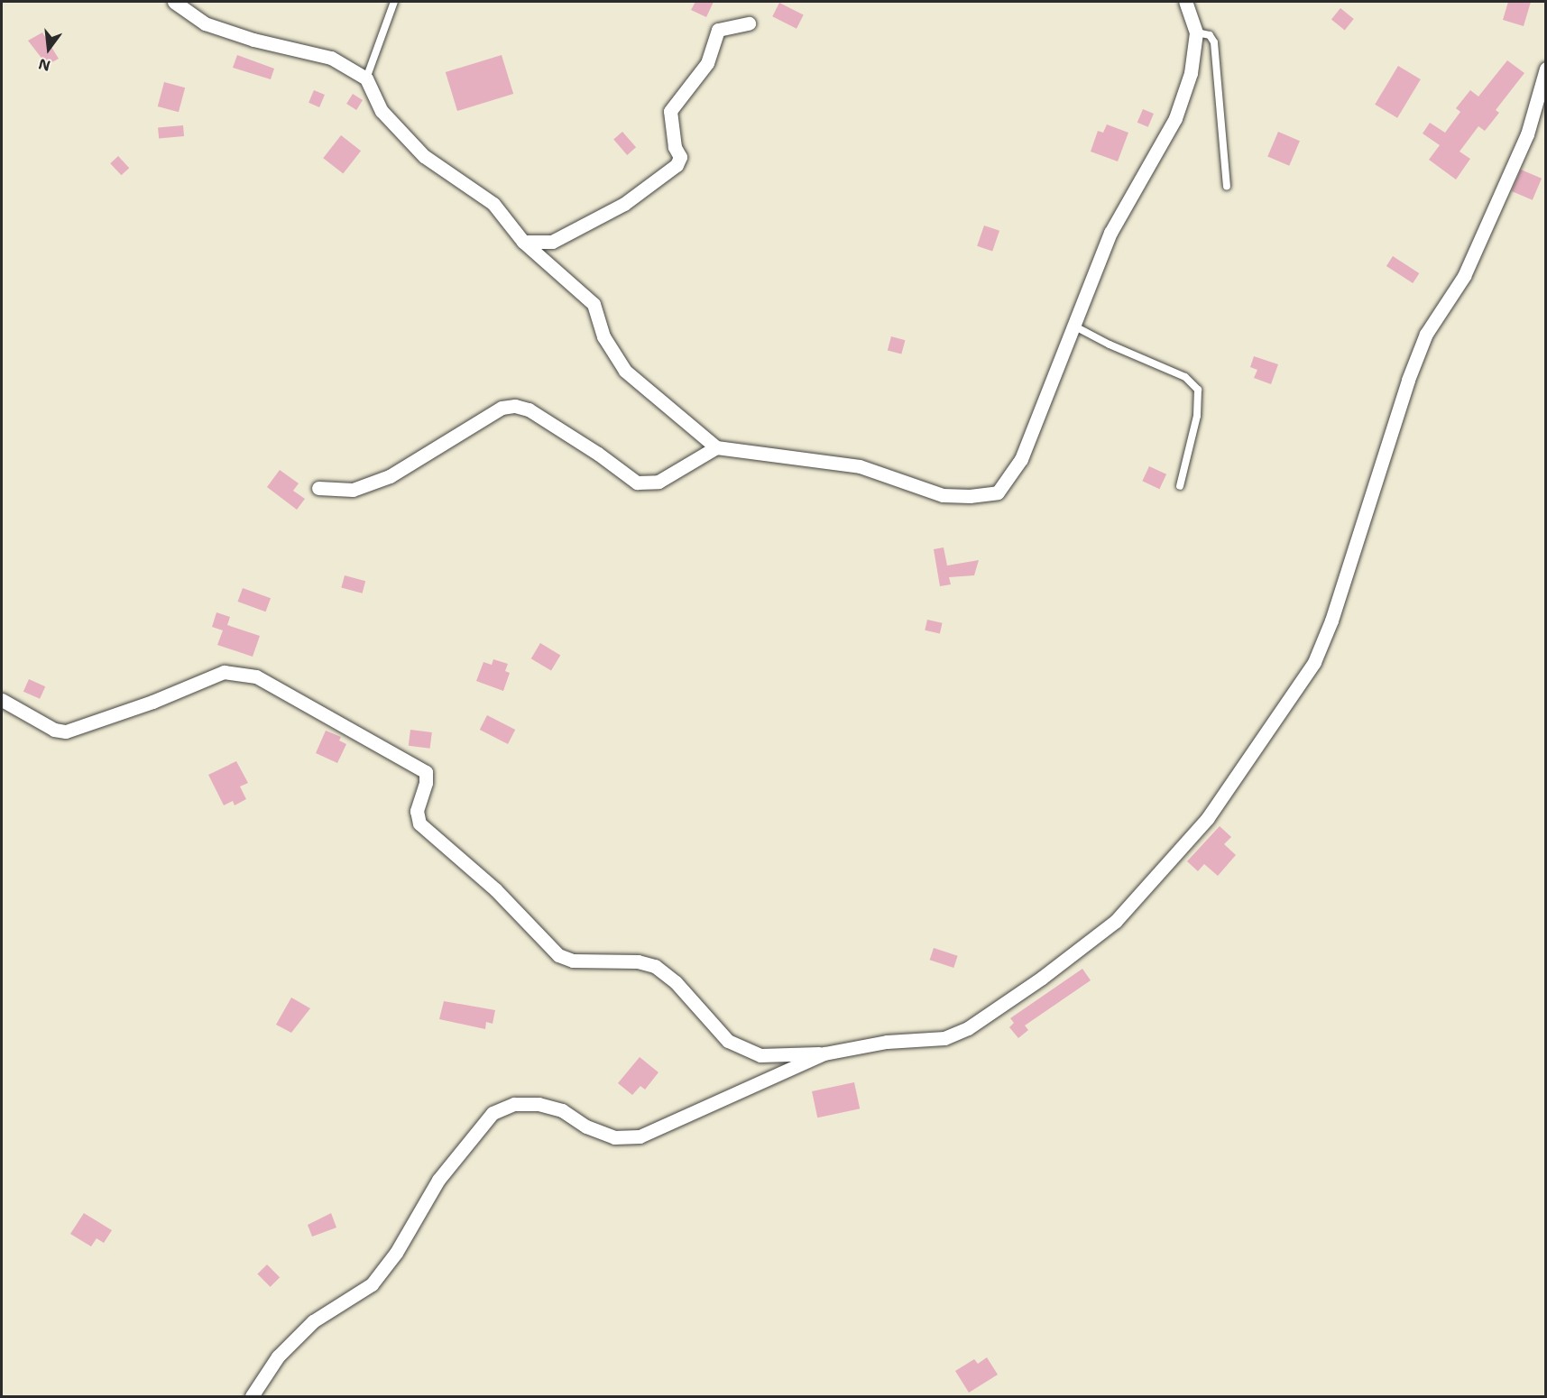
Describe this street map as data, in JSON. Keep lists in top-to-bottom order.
{
  "north": "bottom"
}
